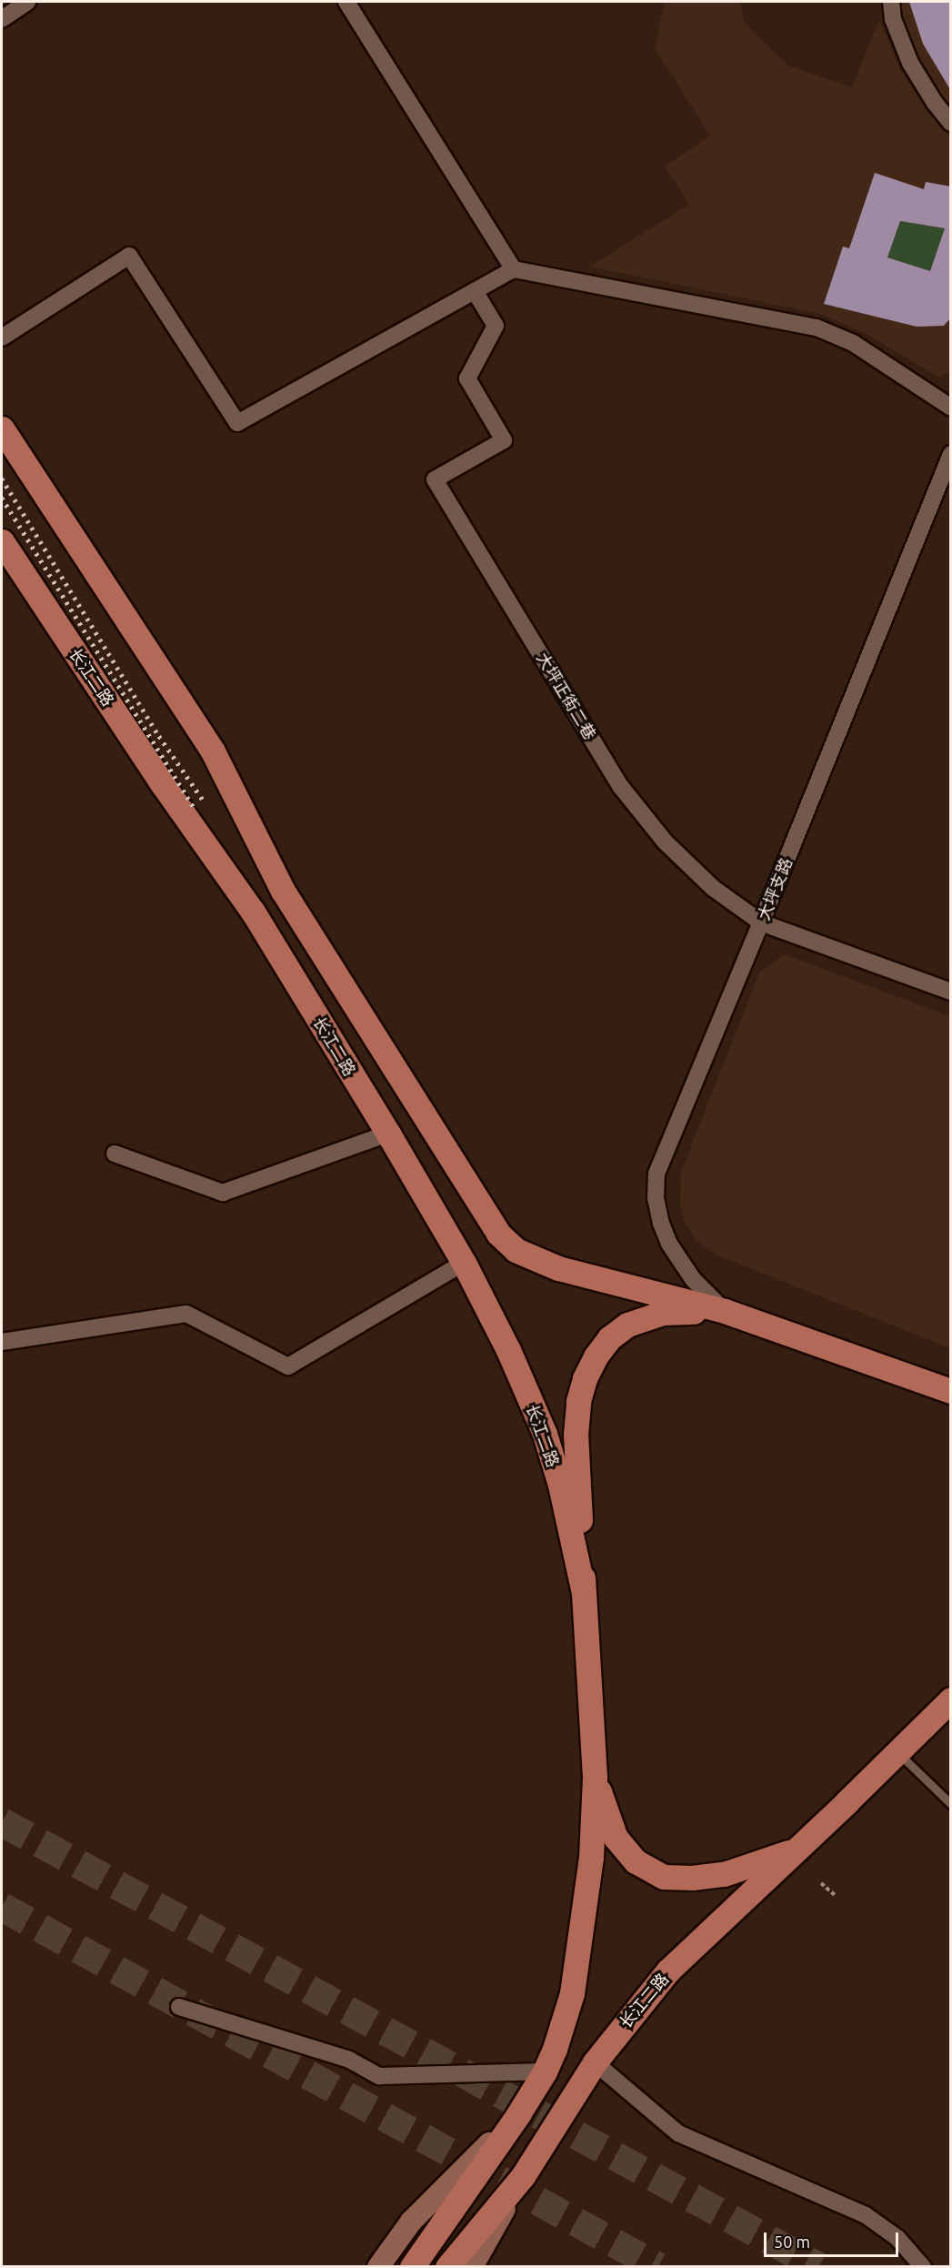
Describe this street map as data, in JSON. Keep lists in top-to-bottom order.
{
  "streets": {
    "main road": ["长江二路"],
    "street": ["大坪正街二巷", "大坪支路"]
  },
  "crossings": [
    ["长江二路", "大坪支路"],
    ["大坪正街二巷", "大坪支路"]
  ],
  "scale_bar": "50 m"
}
